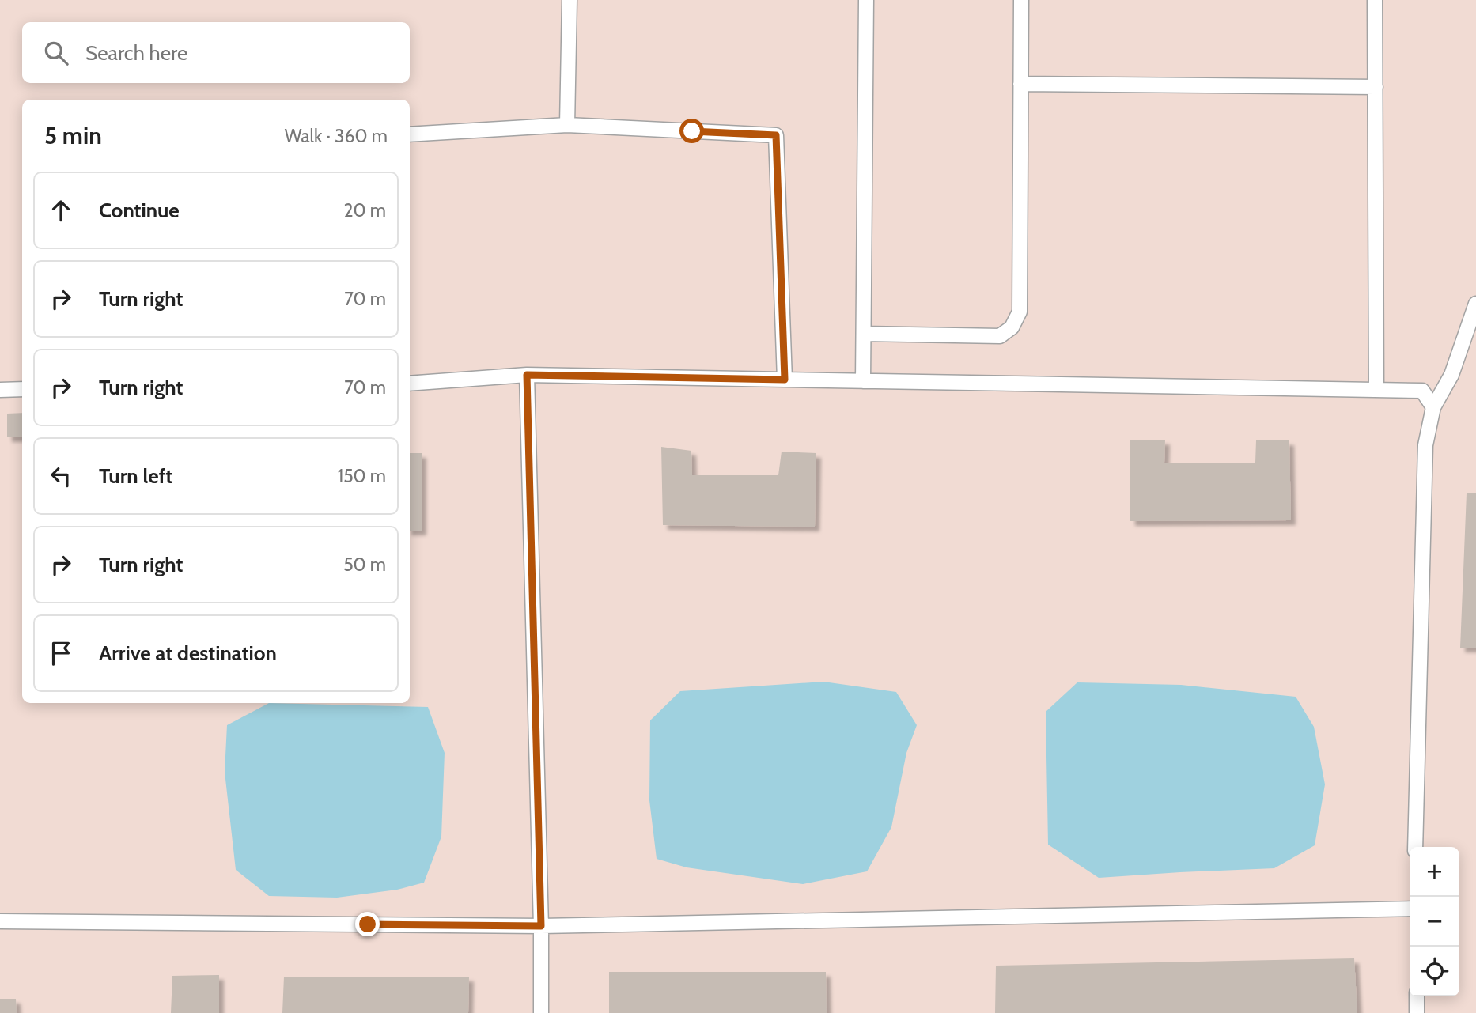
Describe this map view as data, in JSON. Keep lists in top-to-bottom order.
{
  "page": {
    "search": "Search here",
    "heading": ["5 min", "Walk · 360 m"],
    "list": [
      ["Continue", "20 m"],
      ["Turn right", "70 m"],
      ["Turn right", "70 m"],
      ["Turn left", "150 m"],
      ["Turn right", "50 m"],
      "Arrive at destination"
    ],
    "map_buttons": ["+", "−"]
  }
}
